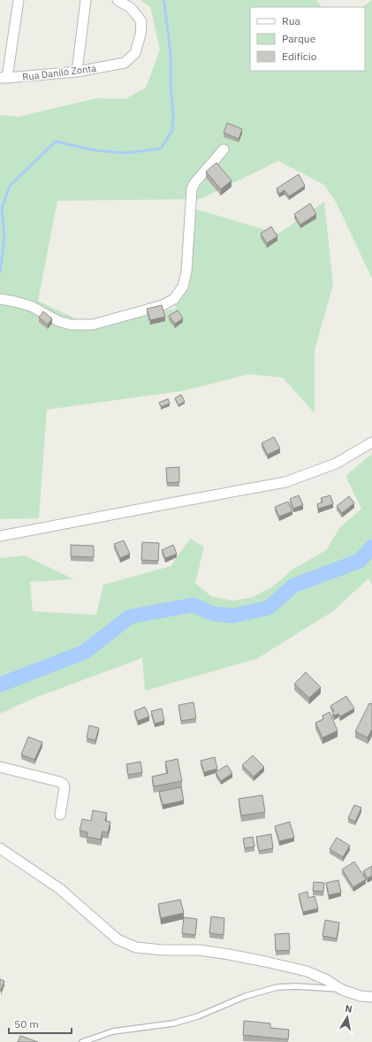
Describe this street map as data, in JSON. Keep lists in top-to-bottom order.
{
  "streets": {
    "street": ["Rua Danilo Zonta"]
  },
  "legend": ["Rua", "Parque", "Edifício"],
  "scale_bar": "50 m",
  "north": "top"
}
